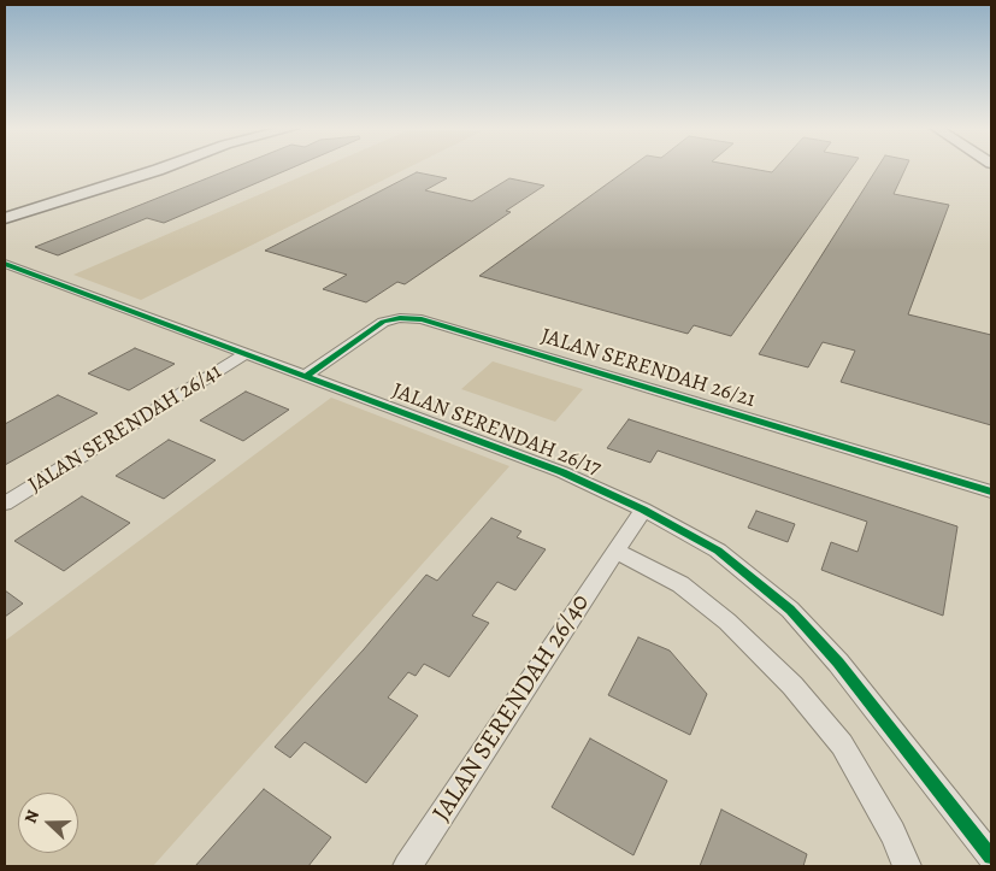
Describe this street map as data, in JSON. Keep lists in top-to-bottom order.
{
  "streets": {
    "street": [
      "JALAN SERENDAH 26/21",
      "JALAN SERENDAH 26/41",
      "JALAN SERENDAH 26/17",
      "JALAN SERENDAH 26/40"
    ]
  },
  "crossings": [
    ["JALAN SERENDAH 26/21", "JALAN SERENDAH 26/17"],
    ["JALAN SERENDAH 26/41", "JALAN SERENDAH 26/17"],
    ["JALAN SERENDAH 26/17", "JALAN SERENDAH 26/40"]
  ],
  "north": "left"
}
